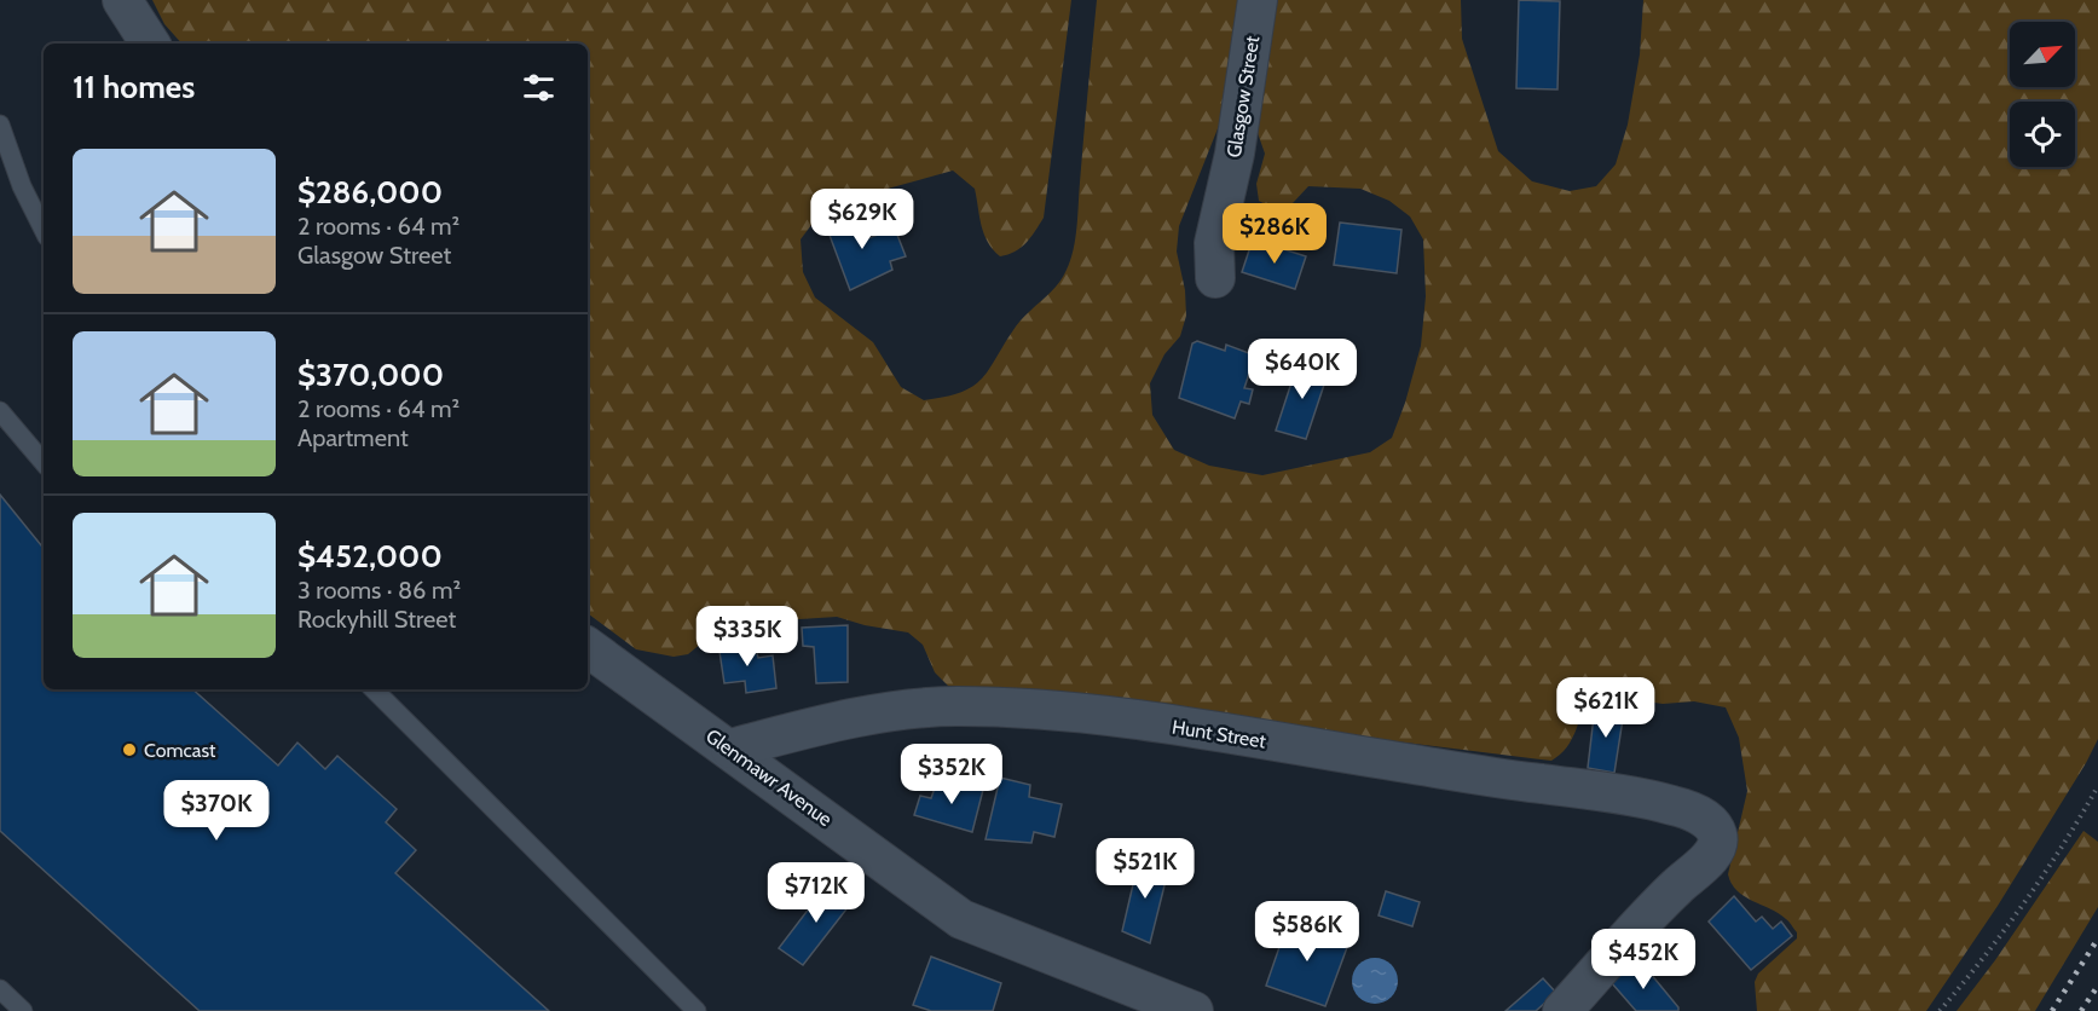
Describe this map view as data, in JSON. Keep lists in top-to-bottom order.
{
  "streets": {
    "street": ["Glasgow Street", "Hunt Street", "Glenmawr Avenue"]
  },
  "crossings": [
    ["Hunt Street", "Glenmawr Avenue"]
  ],
  "places": ["Comcast"],
  "north": "top right",
  "page": {
    "heading": "11 homes",
    "list": [
      {
        "name": "$286,000",
        "note": "2 rooms · 64 m² · Glasgow Street"
      },
      {
        "name": "$370,000",
        "note": "2 rooms · 64 m² · Apartment"
      },
      {
        "name": "$452,000",
        "note": "3 rooms · 86 m² · Rockyhill Street"
      }
    ],
    "price": [
      "$629K",
      "$286K",
      "$640K",
      "$335K",
      "$621K",
      "$352K",
      "$370K",
      "$521K",
      "$712K",
      "$586K",
      "$452K"
    ]
  }
}
